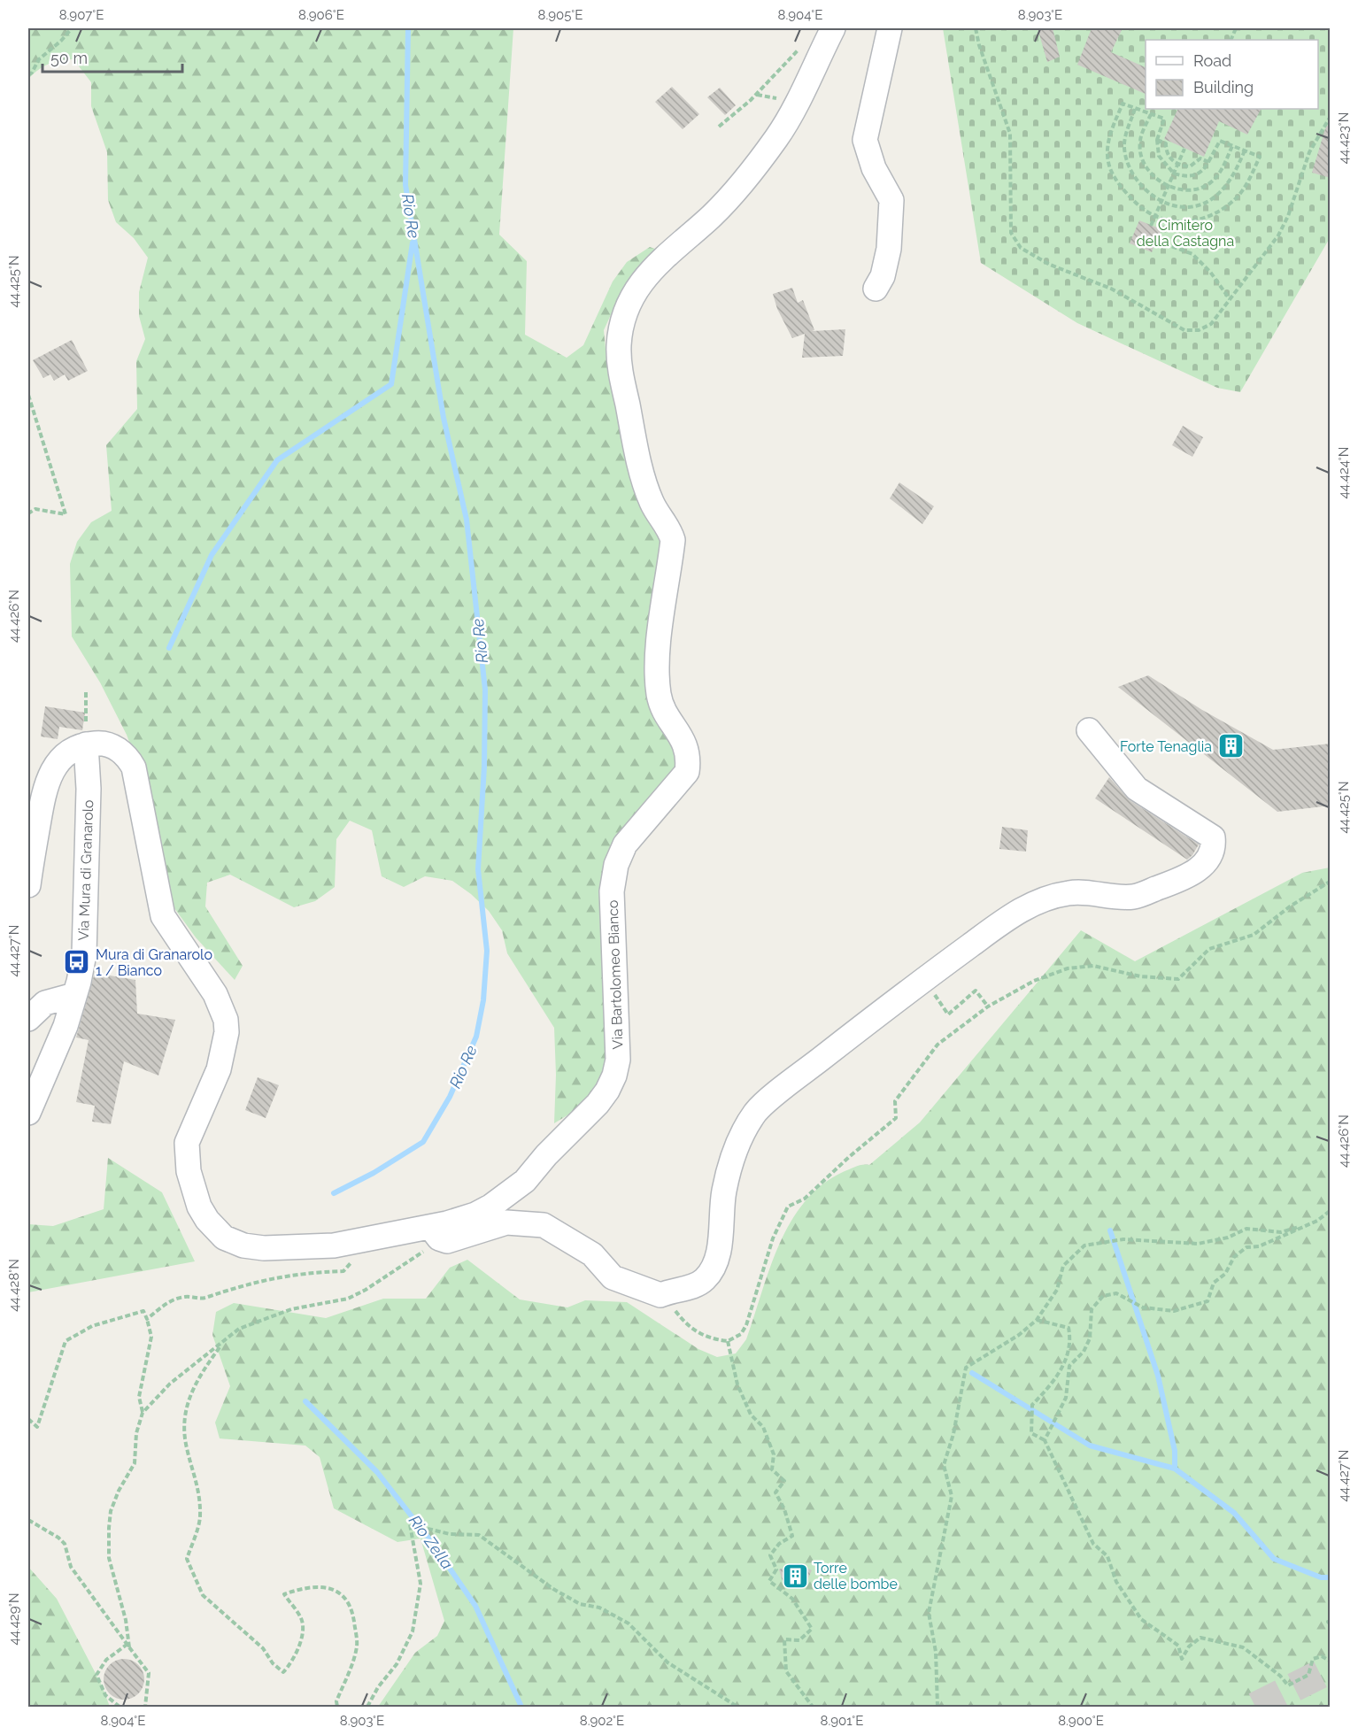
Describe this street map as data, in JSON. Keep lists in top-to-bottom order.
{
  "streets": {
    "street": ["Via Mura di Granarolo", "Via Bartolomeo Bianco"]
  },
  "crossings": [
    ["Via Mura di Granarolo", "Via Bartolomeo Bianco"]
  ],
  "water": ["Rio Re", "Rio Zella"],
  "parks": ["Cimitero della Castagna"],
  "places": {
    "building": ["Forte Tenaglia", "Torre delle bombe"],
    "bus stop": ["Mura di Granarolo 1 / Bianco"]
  },
  "legend": ["Road", "Building"],
  "scale_bar": "50 m",
  "coordinates": [
    "8.907°E",
    "8.906°E",
    "8.905°E",
    "8.904°E",
    "8.903°E",
    "44.423°N",
    "44.425°N",
    "44.424°N",
    "44.426°N",
    "44.427°N",
    "44.428°N",
    "44.429°N",
    "8.902°E",
    "8.901°E",
    "8.900°E"
  ]
}
